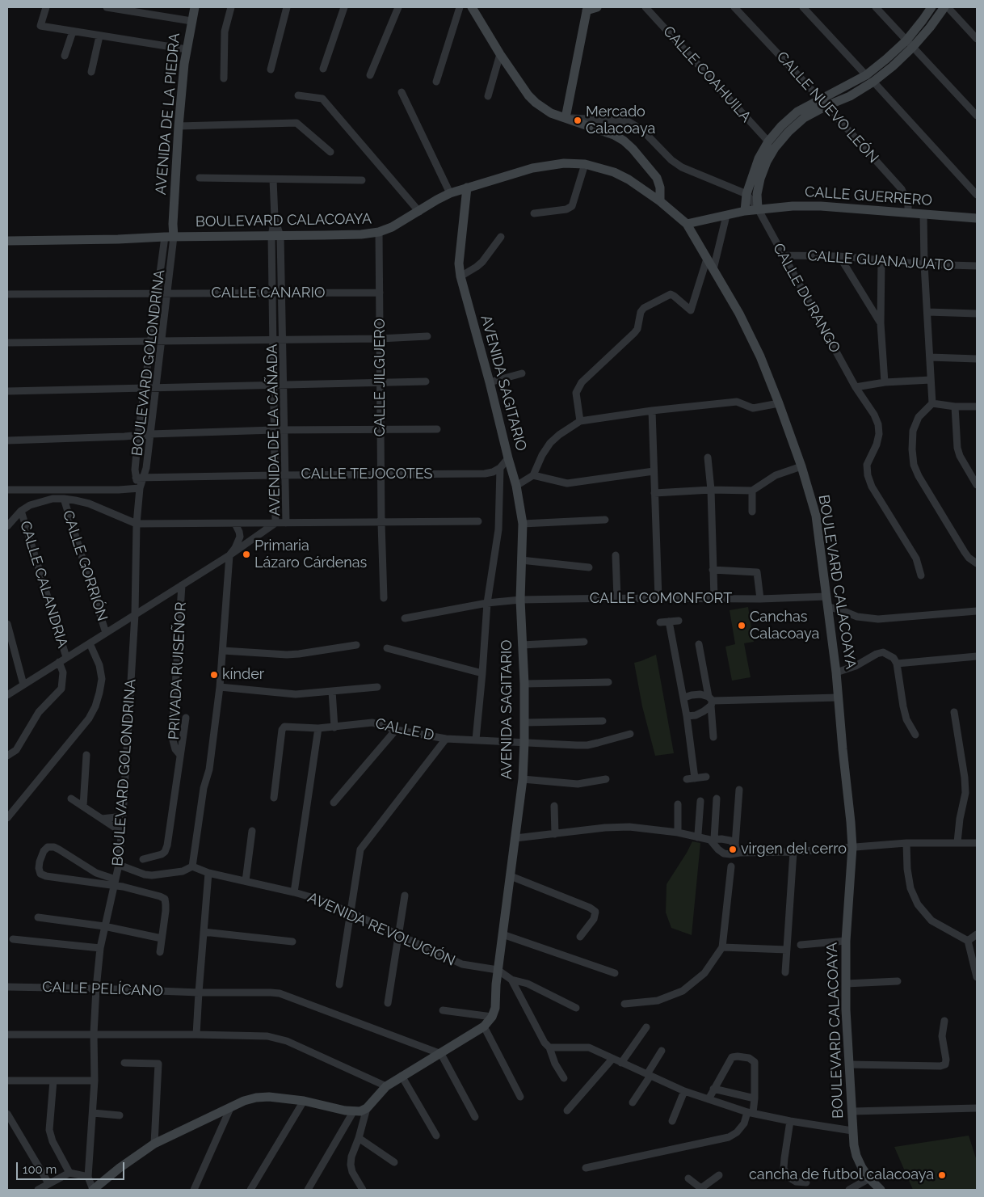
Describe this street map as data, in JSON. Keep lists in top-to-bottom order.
{
  "streets": {
    "street": [
      "CALLE COAHUILA",
      "CALLE NUEVO LEÓN",
      "AVENIDA DE LA PIEDRA",
      "CALLE GUERRERO",
      "BOULEVARD CALACOAYA",
      "CALLE GUANAJUATO",
      "CALLE CANARIO",
      "CALLE DURANGO",
      "BOULEVARD GOLONDRINA",
      "CALLE JILGUERO",
      "AVENIDA SAGITARIO",
      "AVENIDA DE LA CAÑADA",
      "CALLE TEJOCOTES",
      "CALLE GORRIÓN",
      "CALLE CALANDRIA",
      "CALLE COMONFORT",
      "PRIVADA RUISEÑOR",
      "CALLE D",
      "AVENIDA REVOLUCIÓN",
      "CALLE PELÍCANO"
    ]
  },
  "crossings": [
    ["CALLE NUEVO LEÓN", "CALLE GUERRERO"],
    ["AVENIDA DE LA PIEDRA", "BOULEVARD CALACOAYA"],
    ["AVENIDA DE LA PIEDRA", "BOULEVARD GOLONDRINA"],
    ["CALLE GUERRERO", "BOULEVARD CALACOAYA"],
    ["CALLE GUERRERO", "CALLE DURANGO"],
    ["BOULEVARD CALACOAYA", "BOULEVARD GOLONDRINA"],
    ["BOULEVARD CALACOAYA", "CALLE JILGUERO"],
    ["BOULEVARD CALACOAYA", "AVENIDA SAGITARIO"],
    ["BOULEVARD CALACOAYA", "AVENIDA DE LA CAÑADA"],
    ["BOULEVARD CALACOAYA", "CALLE COMONFORT"],
    ["CALLE GUANAJUATO", "CALLE DURANGO"],
    ["CALLE CANARIO", "BOULEVARD GOLONDRINA"],
    ["CALLE CANARIO", "CALLE JILGUERO"],
    ["CALLE CANARIO", "AVENIDA DE LA CAÑADA"],
    ["BOULEVARD GOLONDRINA", "AVENIDA DE LA CAÑADA"],
    ["BOULEVARD GOLONDRINA", "CALLE TEJOCOTES"],
    ["BOULEVARD GOLONDRINA", "CALLE PELÍCANO"],
    ["CALLE JILGUERO", "CALLE TEJOCOTES"],
    ["AVENIDA SAGITARIO", "CALLE COMONFORT"],
    ["AVENIDA SAGITARIO", "CALLE D"],
    ["AVENIDA SAGITARIO", "AVENIDA REVOLUCIÓN"],
    ["AVENIDA SAGITARIO", "CALLE PELÍCANO"],
    ["AVENIDA DE LA CAÑADA", "CALLE TEJOCOTES"],
    ["AVENIDA DE LA CAÑADA", "CALLE GORRIÓN"],
    ["AVENIDA DE LA CAÑADA", "CALLE CALANDRIA"],
    ["AVENIDA DE LA CAÑADA", "PRIVADA RUISEÑOR"]
  ],
  "places": [
    "Mercado Calacoaya",
    "Primaria Lázaro Cárdenas",
    "Canchas Calacoaya",
    "kínder",
    "virgen del cerro",
    "cancha de futbol calacoaya"
  ],
  "scale_bar": "100 m"
}
